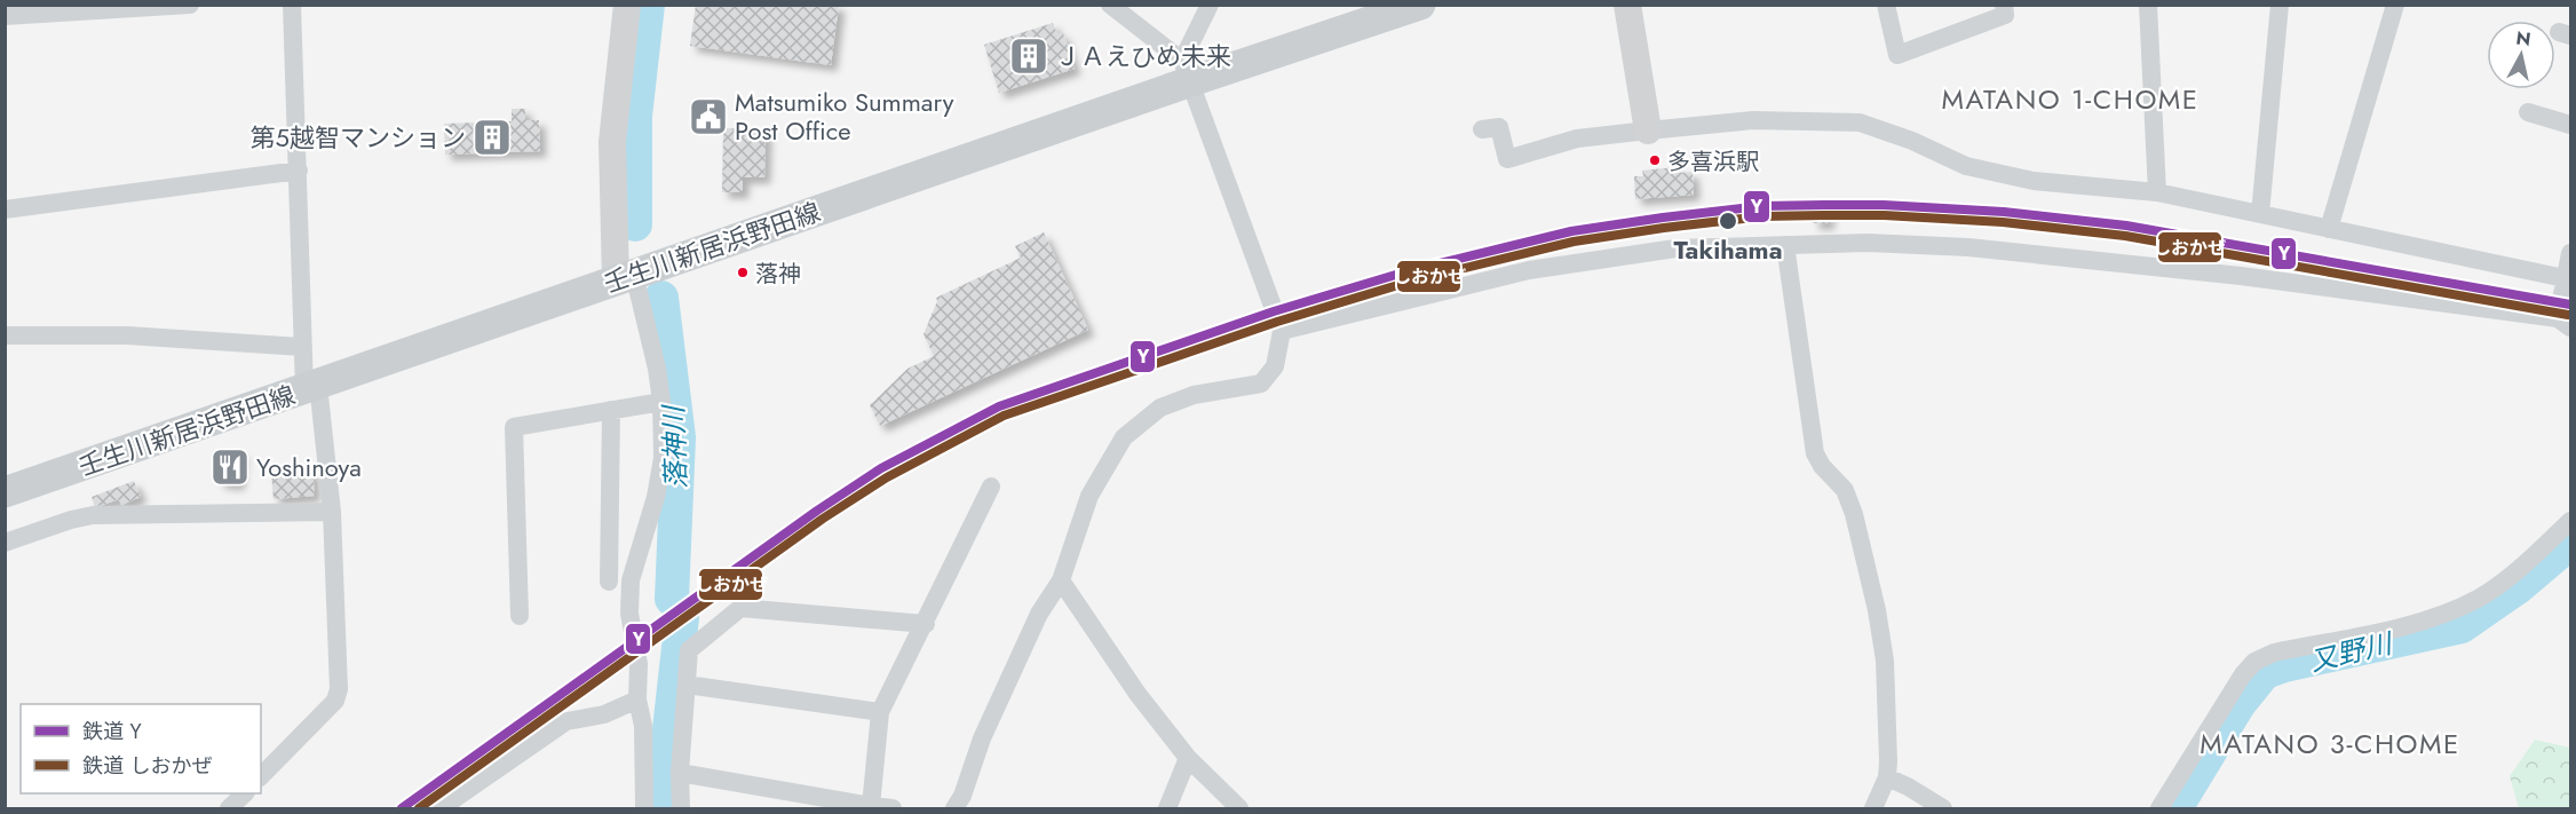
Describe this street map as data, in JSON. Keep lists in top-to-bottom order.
{
  "streets": {
    "main road": ["壬生川新居浜野田線"]
  },
  "districts": ["MATANO 1-CHOME", "MATANO 3-CHOME"],
  "water": ["落神川", "又野川"],
  "places": {
    "building": ["ＪＡえひめ未来", "第5越智マンション"],
    "public building": ["Matsumiko Summary Post Office"],
    "other": ["多喜浜駅", "Takihama", "落神"],
    "restaurant": ["Yoshinoya"]
  },
  "lines": ["rail line Y", "rail line しおかぜ"],
  "legend": ["鉄道 Y", "鉄道 しおかぜ"],
  "north": "top"
}
